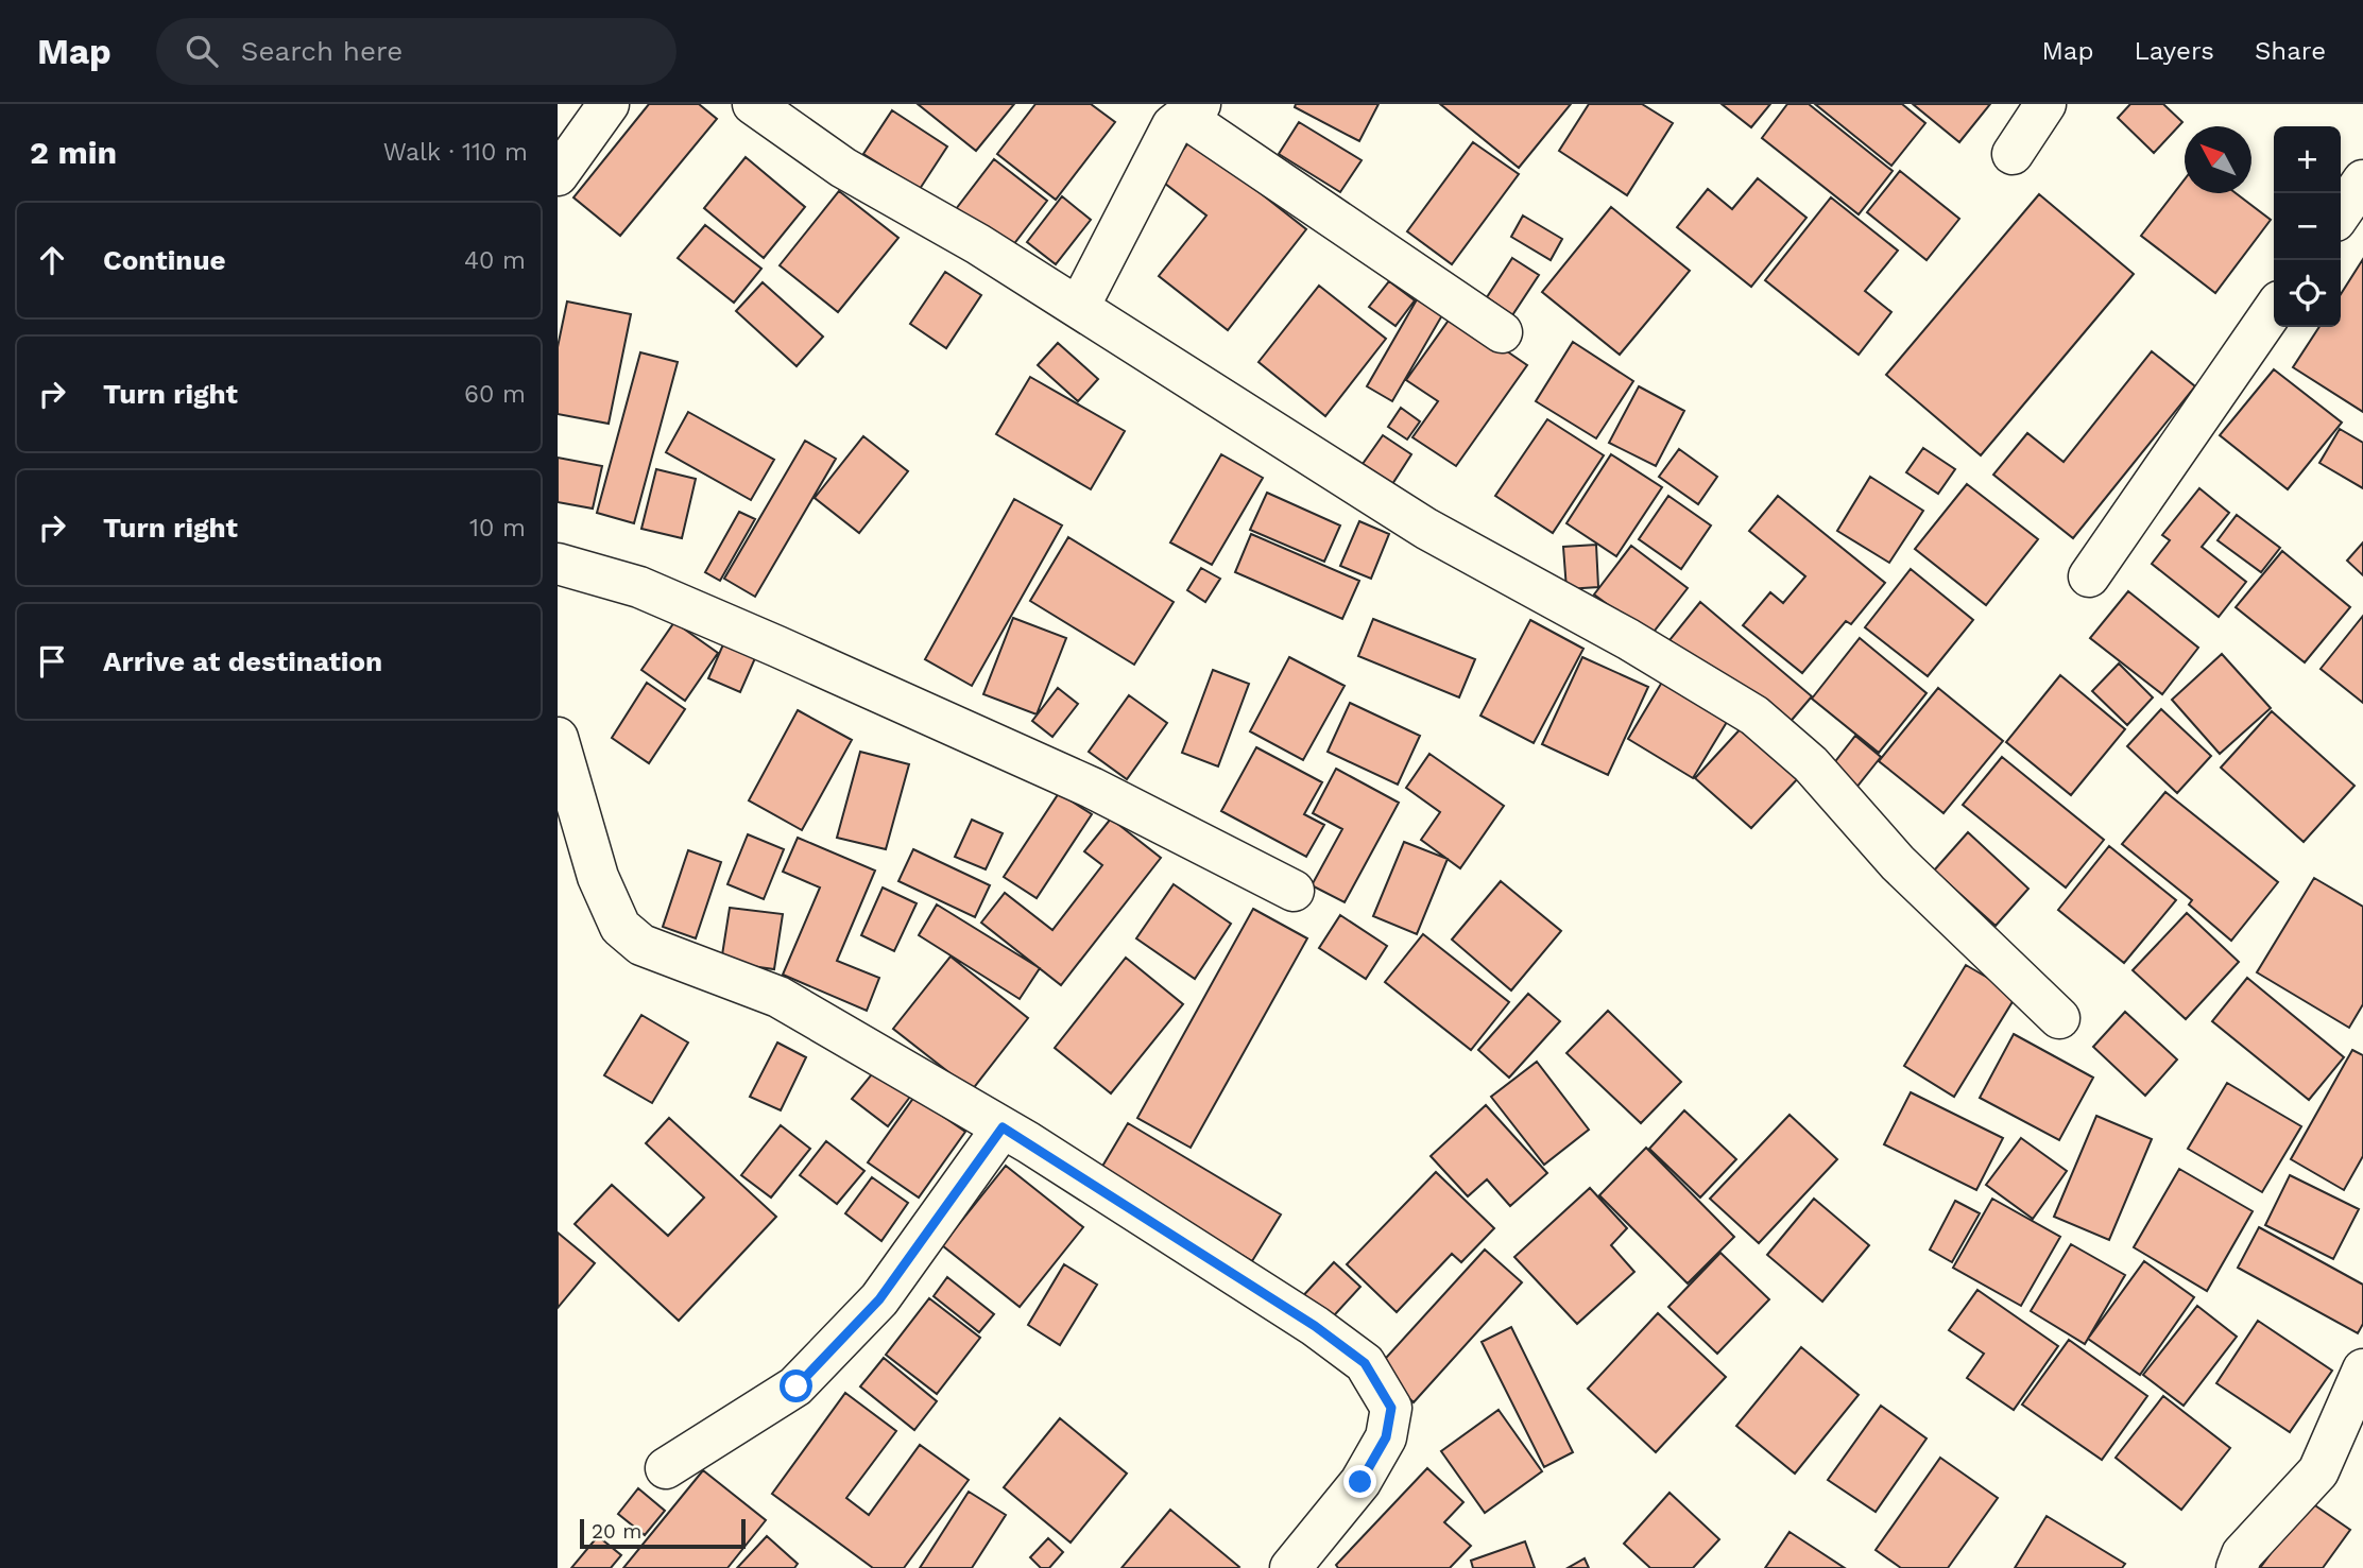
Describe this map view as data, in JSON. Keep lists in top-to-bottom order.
{
  "scale_bar": "20 m",
  "north": "top left",
  "page": {
    "header": "Map",
    "search": "Search here",
    "nav": ["Map", "Layers", "Share"],
    "heading": ["2 min", "Walk · 110 m"],
    "map_buttons": ["+", "−"],
    "list": [
      ["Continue", "40 m"],
      ["Turn right", "60 m"],
      ["Turn right", "10 m"],
      "Arrive at destination"
    ],
    "scale": "20 m"
  }
}
